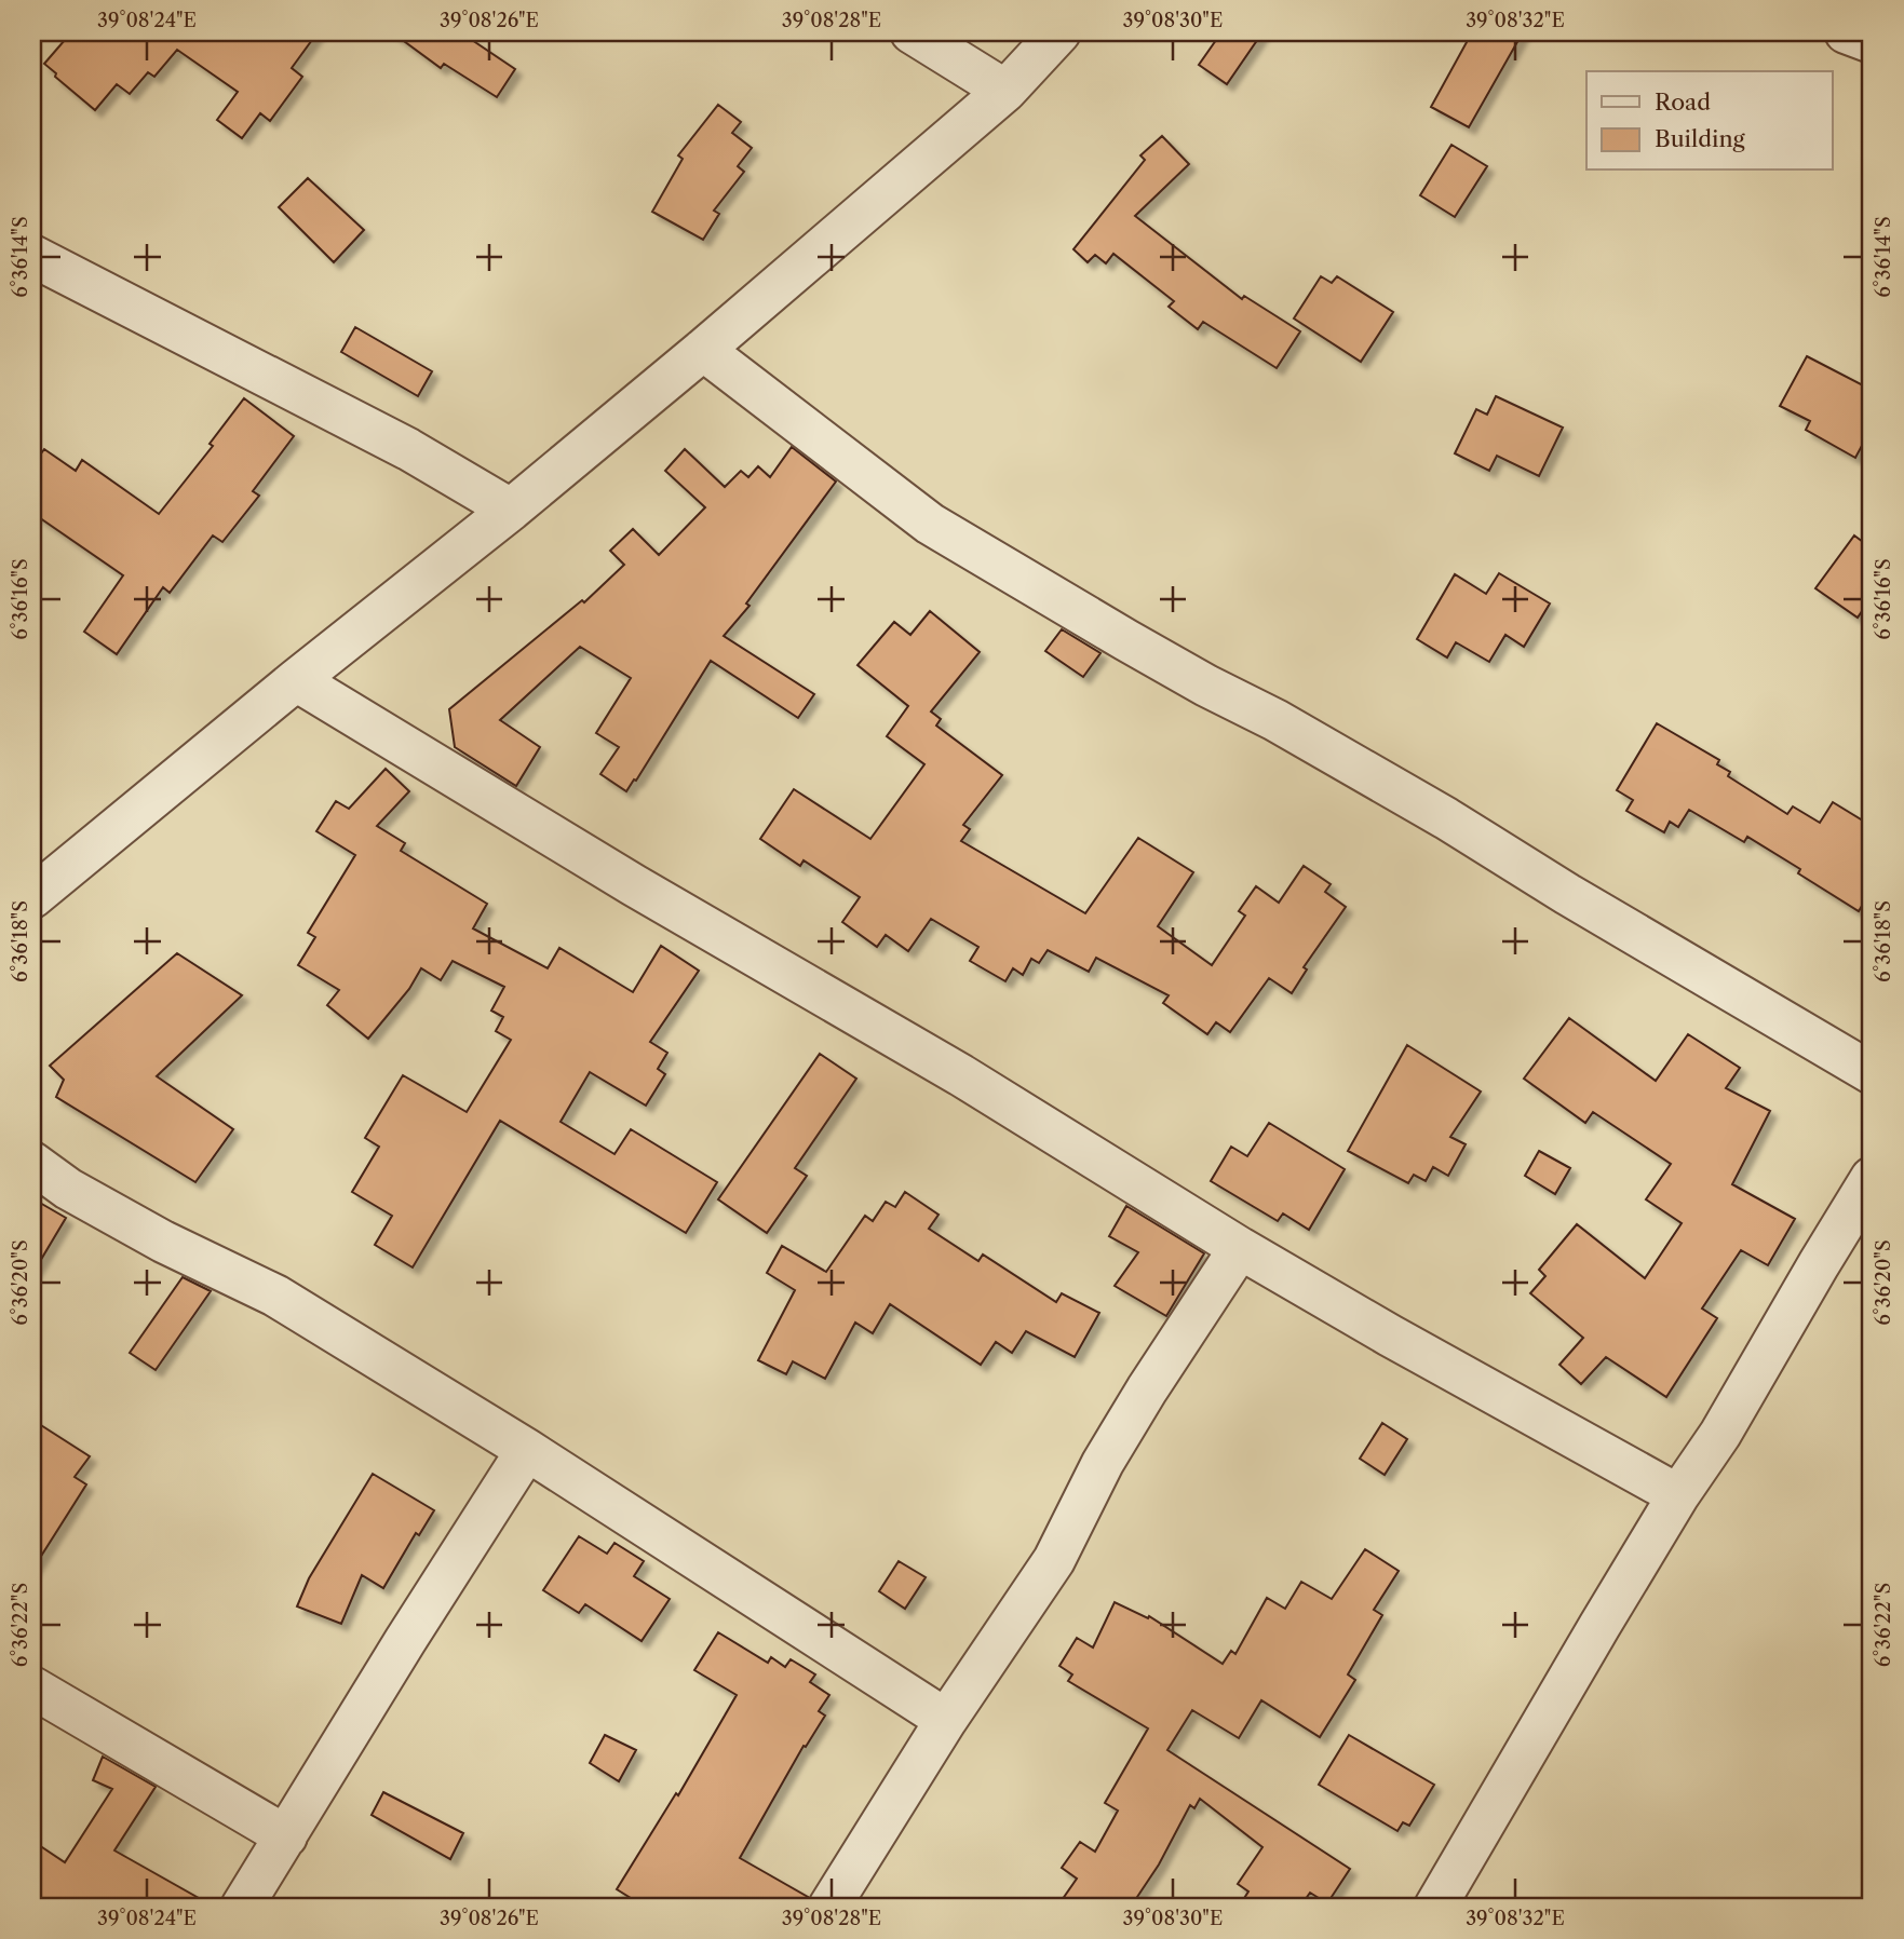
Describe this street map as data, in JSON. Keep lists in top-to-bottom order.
{
  "legend": ["Road", "Building"],
  "coordinates": [
    "39°08'24\"E",
    "39°08'26\"E",
    "39°08'28\"E",
    "39°08'30\"E",
    "39°08'32\"E",
    "6°36'14\"S",
    "6°36'16\"S",
    "6°36'18\"S",
    "6°36'20\"S",
    "6°36'22\"S"
  ]
}
